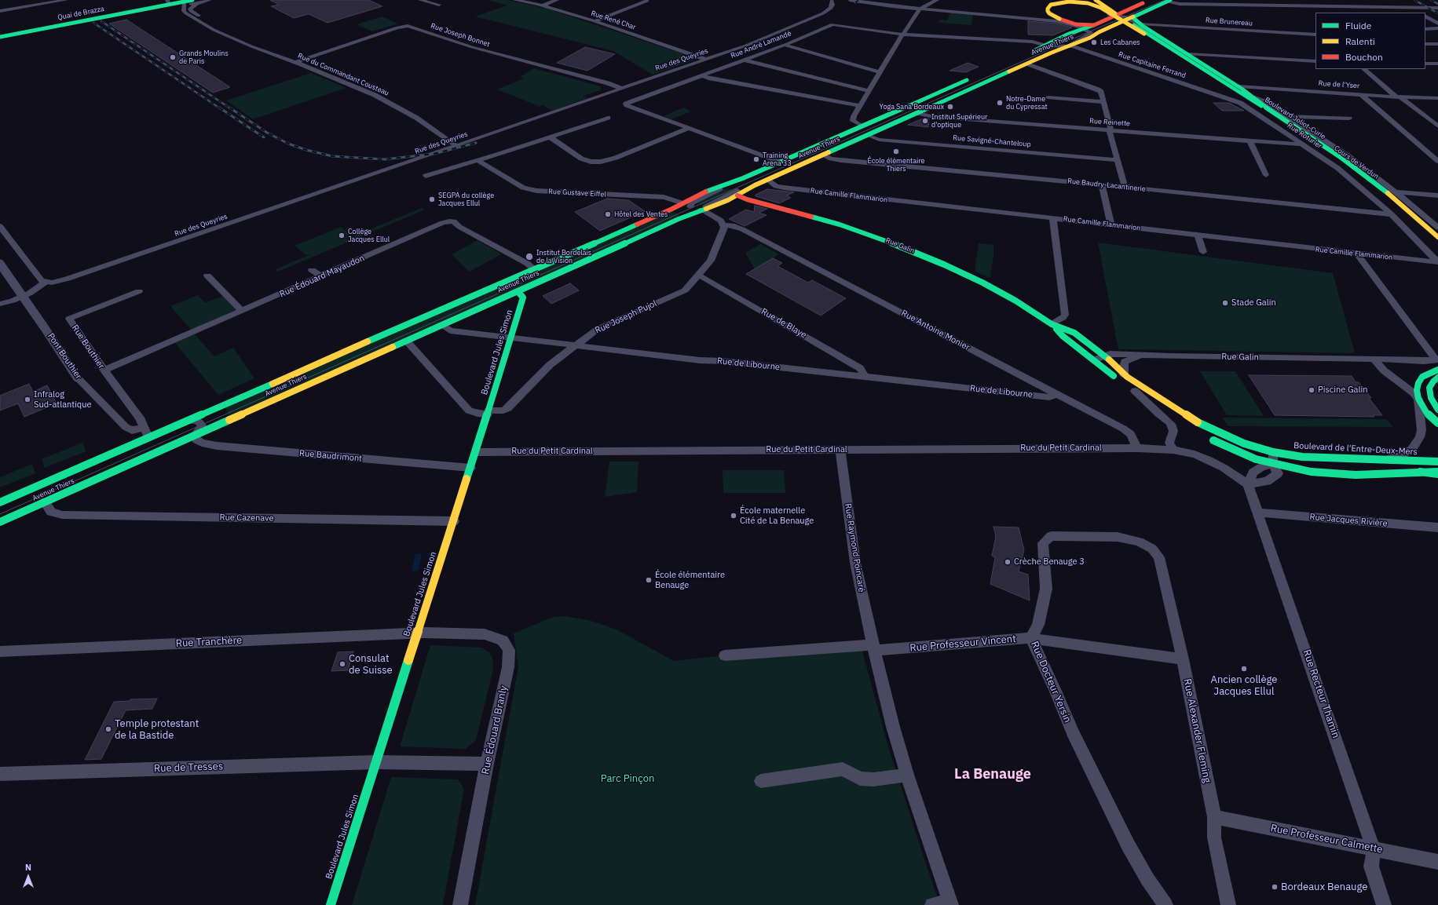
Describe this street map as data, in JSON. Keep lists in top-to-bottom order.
{
  "streets": {
    "main road": [
      "Quai de Brazza",
      "Avenue Thiers",
      "Boulevard Joliot-Curie",
      "Rue Galin",
      "Boulevard Jules Simon",
      "Boulevard de l'Entre-Deux-Mers"
    ],
    "street": [
      "Rue René Char",
      "Rue Brunereau",
      "Rue Joseph Bonnet",
      "Rue André Lamandé",
      "Rue des Queyries",
      "Rue Capitaine Ferrand",
      "Rue du Commandant Cousteau",
      "Rue de l'Yser",
      "Rue Reinette",
      "Rue Roturier",
      "Rue Savigné-Chanteloup",
      "Cours de Verdun",
      "Rue Baudry-Lacantinerie",
      "Rue Gustave Eiffel",
      "Rue Camille Flammarion",
      "Rue Édouard Mayaudon",
      "Rue Joseph Pujol",
      "Rue de Blaye",
      "Rue Antoine Monier",
      "Rue Bouthier",
      "Pont Bouthier",
      "Rue de Libourne",
      "Rue du Petit Cardinal",
      "Rue Baudrimont",
      "Rue Cazenave",
      "Rue Jacques Rivière",
      "Rue Raymond Poincaré",
      "Rue Tranchère",
      "Rue Professeur Vincent",
      "Rue Docteur Yersin",
      "Rue Recteur Thamin",
      "Rue Édouard Branly",
      "Rue Alexander Fleming",
      "Rue de Tresses",
      "Rue Professeur Calmette"
    ]
  },
  "crossings": [
    ["Quai de Brazza", "Rue du Commandant Cousteau"],
    ["Rue René Char", "Rue des Queyries"],
    ["Rue Joseph Bonnet", "Rue des Queyries"],
    ["Rue Joseph Bonnet", "Rue du Commandant Cousteau"],
    ["Rue André Lamandé", "Avenue Thiers"],
    ["Rue André Lamandé", "Rue Capitaine Ferrand"],
    ["Avenue Thiers", "Rue Capitaine Ferrand"],
    ["Avenue Thiers", "Rue Reinette"],
    ["Avenue Thiers", "Rue Savigné-Chanteloup"],
    ["Avenue Thiers", "Rue Baudry-Lacantinerie"],
    ["Avenue Thiers", "Rue Gustave Eiffel"],
    ["Avenue Thiers", "Rue Camille Flammarion"],
    ["Avenue Thiers", "Rue Galin"],
    ["Avenue Thiers", "Rue Édouard Mayaudon"],
    ["Avenue Thiers", "Rue Joseph Pujol"],
    ["Avenue Thiers", "Rue Bouthier"],
    ["Avenue Thiers", "Boulevard Jules Simon"],
    ["Avenue Thiers", "Rue de Libourne"],
    ["Avenue Thiers", "Rue Baudrimont"],
    ["Avenue Thiers", "Rue Cazenave"],
    ["Rue des Queyries", "Rue du Commandant Cousteau"],
    ["Rue Capitaine Ferrand", "Rue Roturier"],
    ["Rue Reinette", "Rue Roturier"],
    ["Rue Roturier", "Rue Baudry-Lacantinerie"],
    ["Rue Roturier", "Rue Camille Flammarion"],
    ["Rue Galin", "Boulevard de l'Entre-Deux-Mers"],
    ["Rue Édouard Mayaudon", "Rue Bouthier"],
    ["Rue Joseph Pujol", "Rue de Blaye"],
    ["Rue Joseph Pujol", "Rue Antoine Monier"],
    ["Rue Joseph Pujol", "Boulevard Jules Simon"],
    ["Rue Joseph Pujol", "Rue de Libourne"],
    ["Rue de Blaye", "Rue de Libourne"],
    ["Rue Antoine Monier", "Rue de Libourne"],
    ["Rue Antoine Monier", "Rue du Petit Cardinal"],
    ["Rue Bouthier", "Pont Bouthier"],
    ["Boulevard Jules Simon", "Rue de Libourne"],
    ["Boulevard Jules Simon", "Rue du Petit Cardinal"],
    ["Boulevard Jules Simon", "Rue Baudrimont"],
    ["Boulevard Jules Simon", "Rue Cazenave"],
    ["Boulevard Jules Simon", "Rue Tranchère"],
    ["Boulevard Jules Simon", "Rue Édouard Branly"],
    ["Boulevard Jules Simon", "Rue de Tresses"],
    ["Rue du Petit Cardinal", "Rue Raymond Poincaré"],
    ["Rue du Petit Cardinal", "Rue Recteur Thamin"],
    ["Rue Jacques Rivière", "Rue Recteur Thamin"],
    ["Rue Raymond Poincaré", "Rue Professeur Vincent"],
    ["Rue Tranchère", "Rue Édouard Branly"],
    ["Rue Professeur Vincent", "Rue Docteur Yersin"],
    ["Rue Professeur Vincent", "Rue Alexander Fleming"],
    ["Rue Docteur Yersin", "Rue Alexander Fleming"],
    ["Rue Recteur Thamin", "Rue Professeur Calmette"],
    ["Rue Édouard Branly", "Rue de Tresses"],
    ["Rue Alexander Fleming", "Rue Professeur Calmette"]
  ],
  "districts": ["La Benauge"],
  "parks": ["Parc Pinçon"],
  "places": [
    "Les Cabanes",
    "Grands Moulins de Paris",
    "Notre-Dame du Cypressat",
    "Yoga Sana Bordeaux",
    "Institut Supérieur d'optique",
    "École élémentaire Thiers",
    "Training Arena 33",
    "SEGPA du collège Jacques Ellul",
    "Hôtel des Ventes",
    "Collège Jacques Ellul",
    "Institut Bordelais de la Vision",
    "Stade Galin",
    "Piscine Galin",
    "Infralog Sud-atlantique",
    "École maternelle Cité de La Benauge",
    "Crèche Benauge 3",
    "École élémentaire Benauge",
    "Consulat de Suisse",
    "Ancien collège Jacques Ellul",
    "Temple protestant de la Bastide",
    "Bordeaux Benauge"
  ],
  "legend": ["Fluide", "Ralenti", "Bouchon"],
  "north": "top"
}
